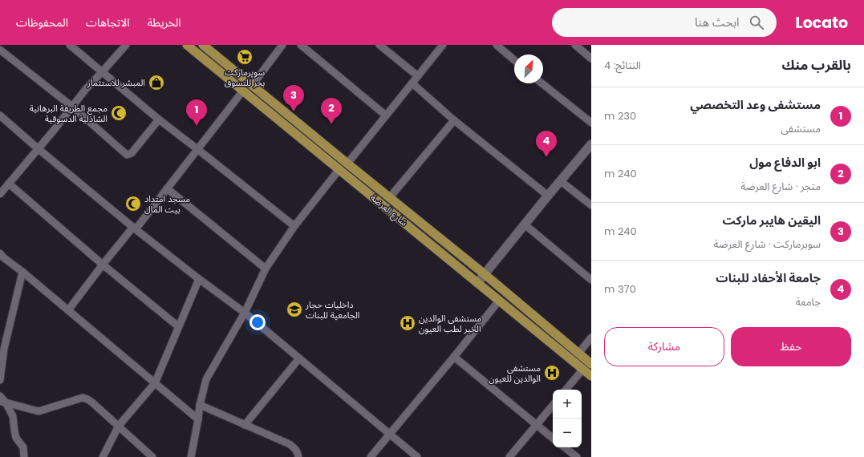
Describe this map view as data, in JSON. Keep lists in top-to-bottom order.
{
  "streets": {
    "main road": ["شارع العرضة"]
  },
  "places": {
    "supermarket": ["سوپرمارکت بحر للتسوق"],
    "shop": ["المبشر للاستثمار"],
    "mosque": ["مجمع الطريقة البرهانية الشاذلية الدسوقية", "مسجد امتداد بيت المال"],
    "school or university": ["داخليات حجار الجامعية للبنات"],
    "hospital": ["مستشفى الوالدين الخير لطب العيون", "مستشفى الوالدين للعيون"]
  },
  "north": "top right",
  "page": {
    "header": "Locato",
    "search": "ابحث هنا",
    "nav": ["الخريطة", "الاتجاهات", "المحفوظات"],
    "heading": ["بالقرب منك", "النتائج: 4"],
    "pins": [
      "3",
      "2",
      "1",
      "4"
    ],
    "list": [
      {
        "mark": "1",
        "name": "مستشفى وعد التخصصي",
        "note": "مستشفى",
        "value": "230 m"
      },
      {
        "mark": "2",
        "name": "ابو الدفاع مول",
        "note": "متجر · شارع العرضة",
        "value": "240 m"
      },
      {
        "mark": "3",
        "name": "اليقين هايبر ماركت",
        "note": "سوبرماركت · شارع العرضة",
        "value": "240 m"
      },
      {
        "mark": "4",
        "name": "جامعة الأحفاد للبنات",
        "note": "جامعة",
        "value": "370 m"
      }
    ],
    "buttons": ["حفظ", "مشاركة"],
    "map_buttons": ["+", "−"]
  }
}
